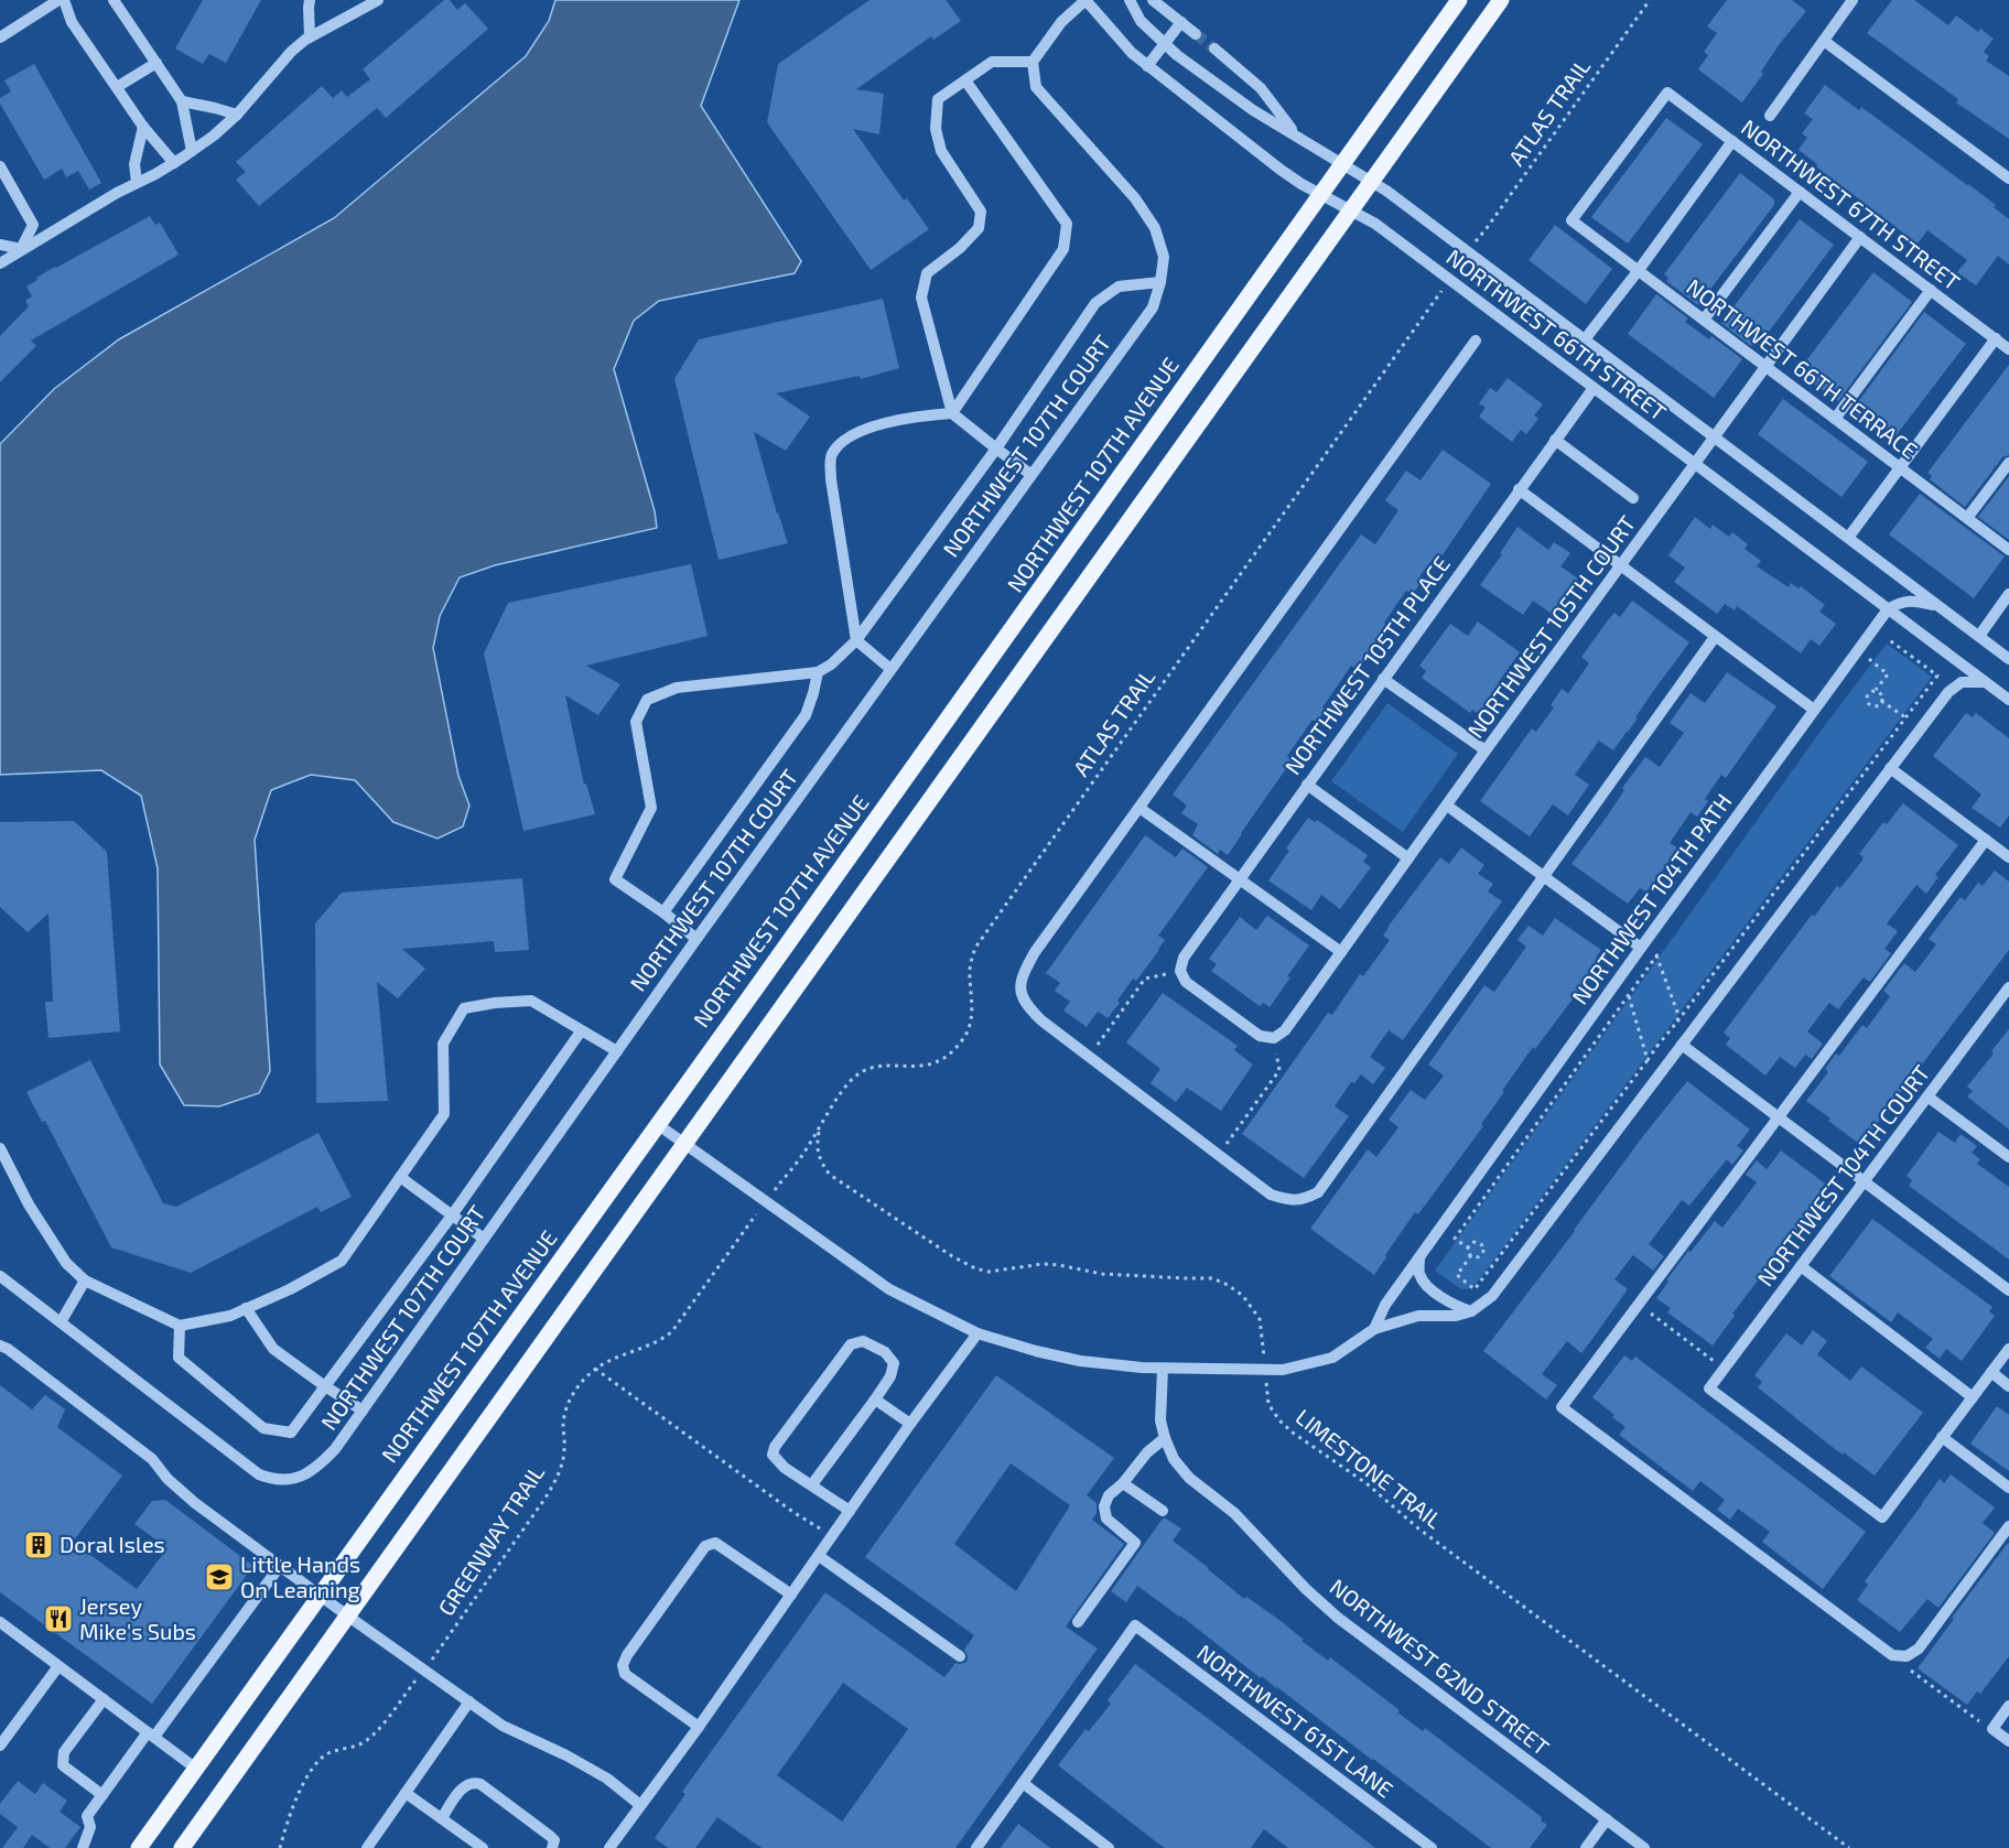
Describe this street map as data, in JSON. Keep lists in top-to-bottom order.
{
  "streets": {
    "main road": ["NORTHWEST 107TH AVENUE"],
    "street": [
      "NORTHWEST 67TH STREET",
      "NORTHWEST 66TH STREET",
      "NORTHWEST 66TH TERRACE",
      "NORTHWEST 107TH COURT",
      "NORTHWEST 105TH COURT",
      "NORTHWEST 105TH PLACE",
      "NORTHWEST 104TH PATH",
      "NORTHWEST 104TH COURT",
      "NORTHWEST 62ND STREET",
      "NORTHWEST 61ST LANE"
    ],
    "path": ["ATLAS TRAIL", "LIMESTONE TRAIL", "GREENWAY TRAIL"]
  },
  "crossings": [
    ["ATLAS TRAIL", "LIMESTONE TRAIL"],
    ["ATLAS TRAIL", "GREENWAY TRAIL"],
    ["NORTHWEST 67TH STREET", "NORTHWEST 66TH TERRACE"],
    ["NORTHWEST 67TH STREET", "NORTHWEST 105TH COURT"],
    ["NORTHWEST 66TH STREET", "NORTHWEST 107TH AVENUE"],
    ["NORTHWEST 66TH STREET", "NORTHWEST 105TH COURT"],
    ["NORTHWEST 66TH STREET", "NORTHWEST 105TH PLACE"],
    ["NORTHWEST 66TH STREET", "NORTHWEST 104TH PATH"],
    ["NORTHWEST 66TH TERRACE", "NORTHWEST 105TH COURT"],
    ["LIMESTONE TRAIL", "GREENWAY TRAIL"]
  ],
  "places": {
    "building": ["Doral Isles"],
    "school or university": ["Little Hands On Learning"],
    "restaurant": ["Jersey Mike's Subs"]
  }
}
